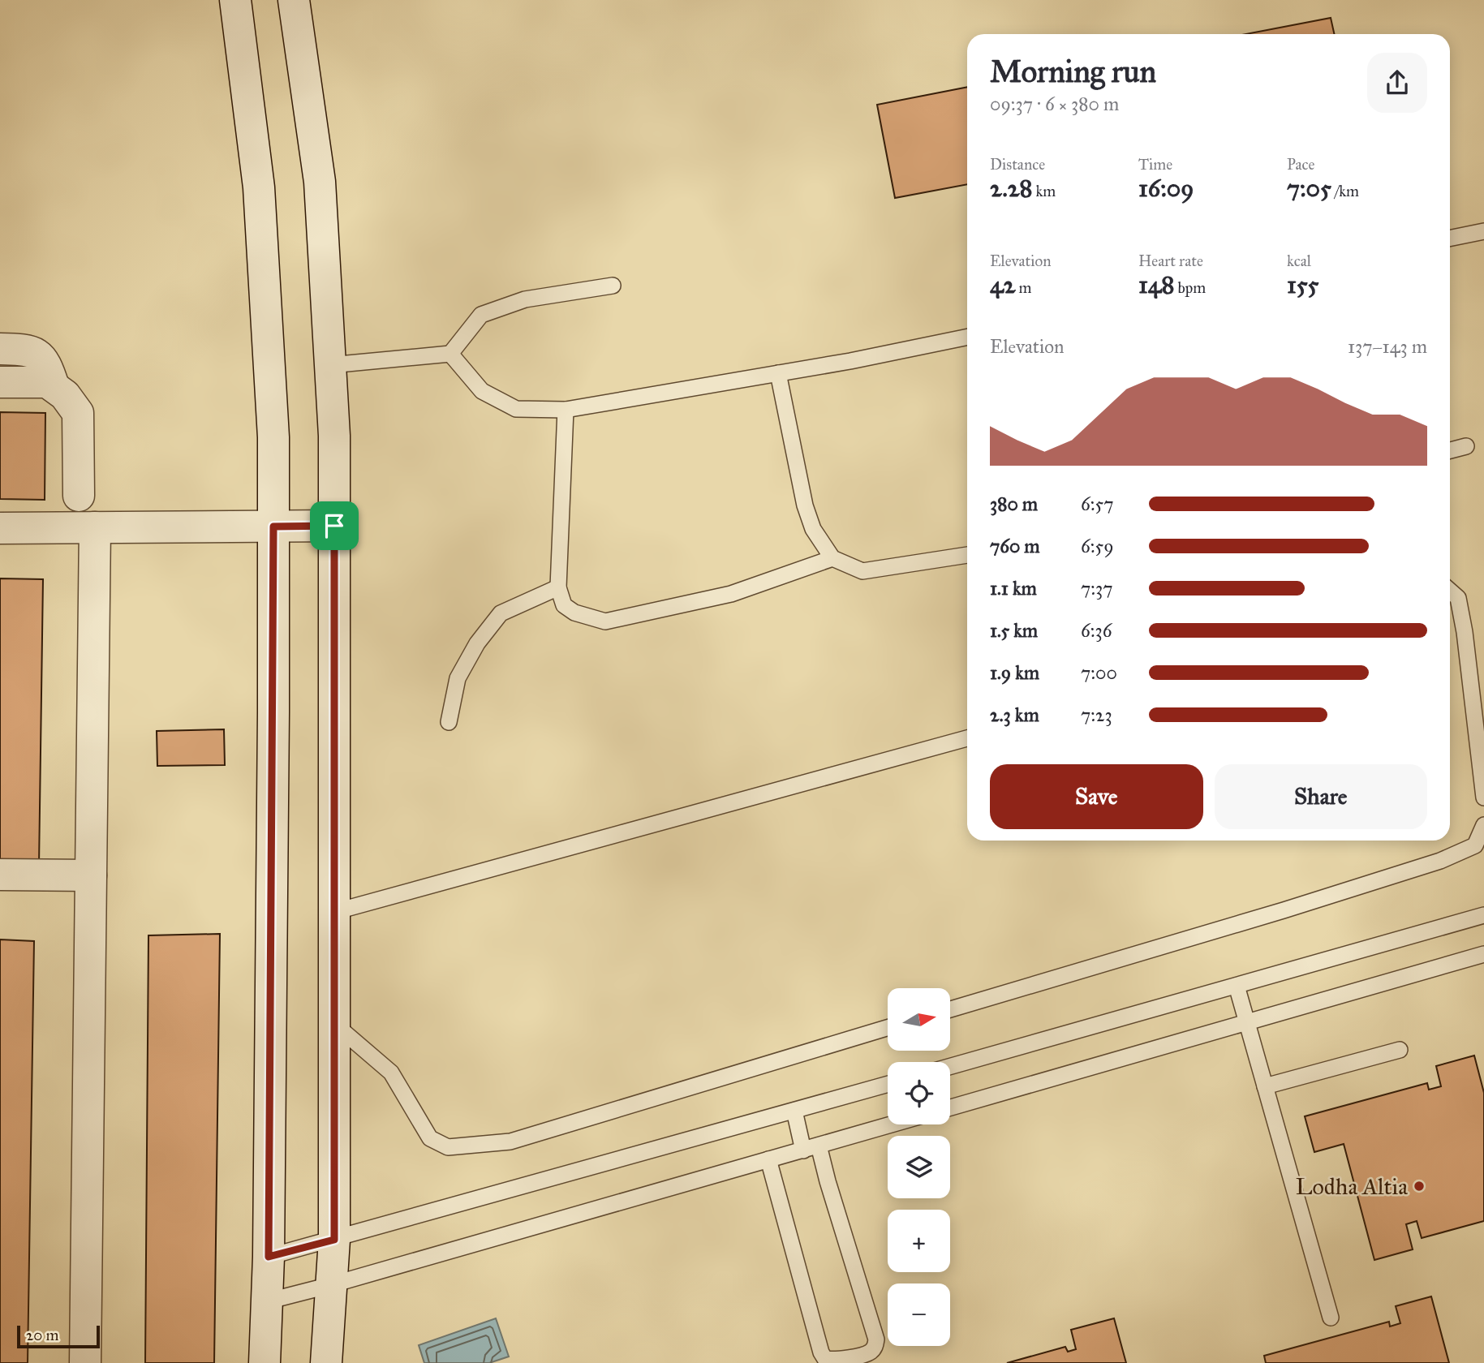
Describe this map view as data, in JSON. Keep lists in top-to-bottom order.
{
  "places": ["Lodha Altia"],
  "scale_bar": "20 m",
  "north": "right",
  "page": {
    "heading": ["Morning run", "09:37 · 6 × 380 m"],
    "stats": [
      ["Distance", "2.28 km"],
      ["Time", "16:09"],
      ["Pace", "7:05 /km"],
      ["Elevation", "42 m"],
      ["Heart rate", "148 bpm"],
      ["kcal", "155"]
    ],
    "chart": ["Elevation", "137–143 m"],
    "list": [
      {
        "name": "380 m",
        "note": "6:57"
      },
      {
        "name": "760 m",
        "note": "6:59"
      },
      {
        "name": "1.1 km",
        "note": "7:37"
      },
      {
        "name": "1.5 km",
        "note": "6:36"
      },
      {
        "name": "1.9 km",
        "note": "7:00"
      },
      {
        "name": "2.3 km",
        "note": "7:23"
      }
    ],
    "buttons": ["Save", "Share"],
    "map_buttons": ["+", "−"],
    "scale": "20 m"
  }
}
